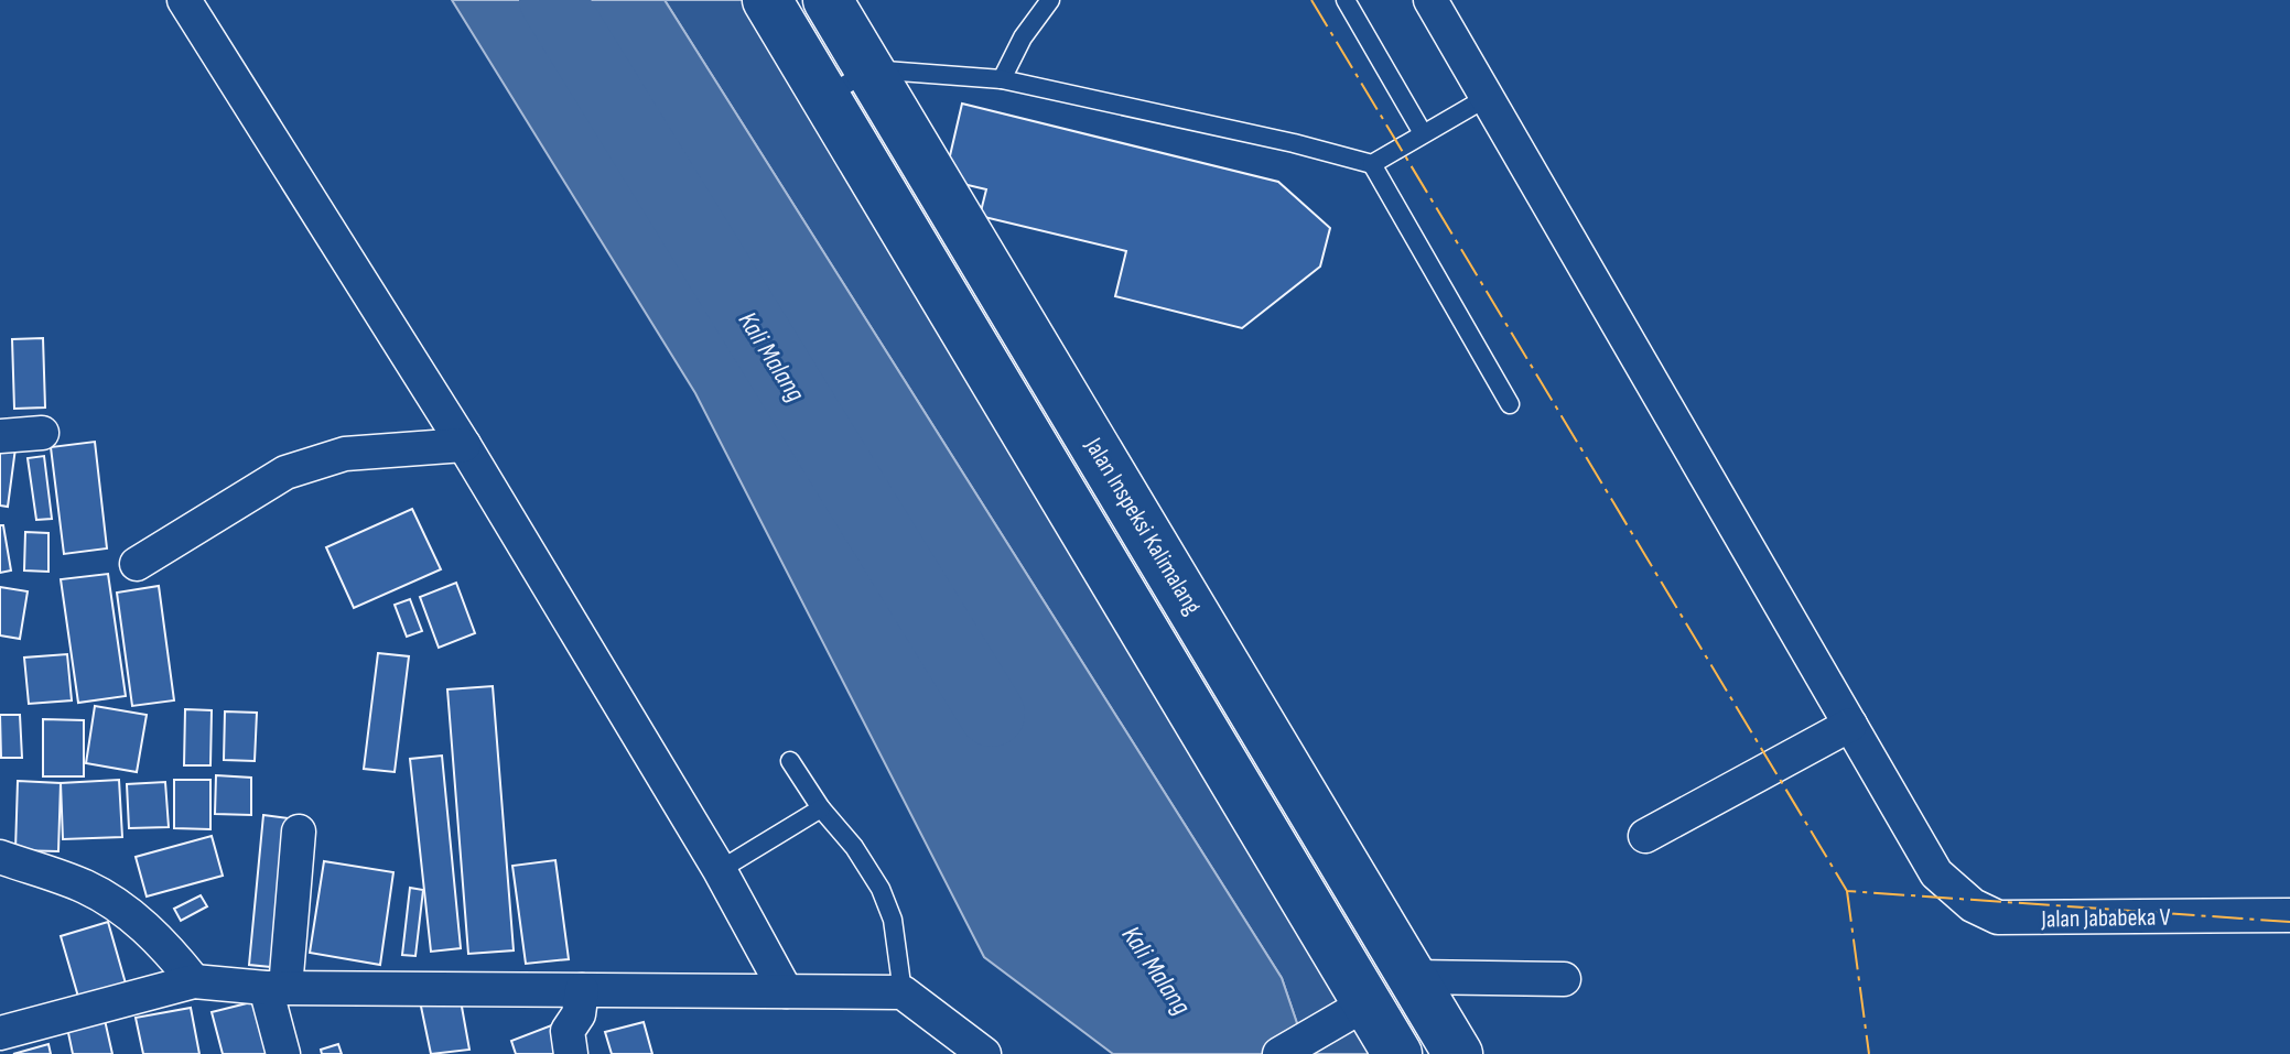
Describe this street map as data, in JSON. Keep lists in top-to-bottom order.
{
  "streets": {
    "main road": ["Jalan Inspeksi Kalimalang"],
    "street": ["Jalan Jababeka V"]
  },
  "water": ["Kali Malang"]
}
